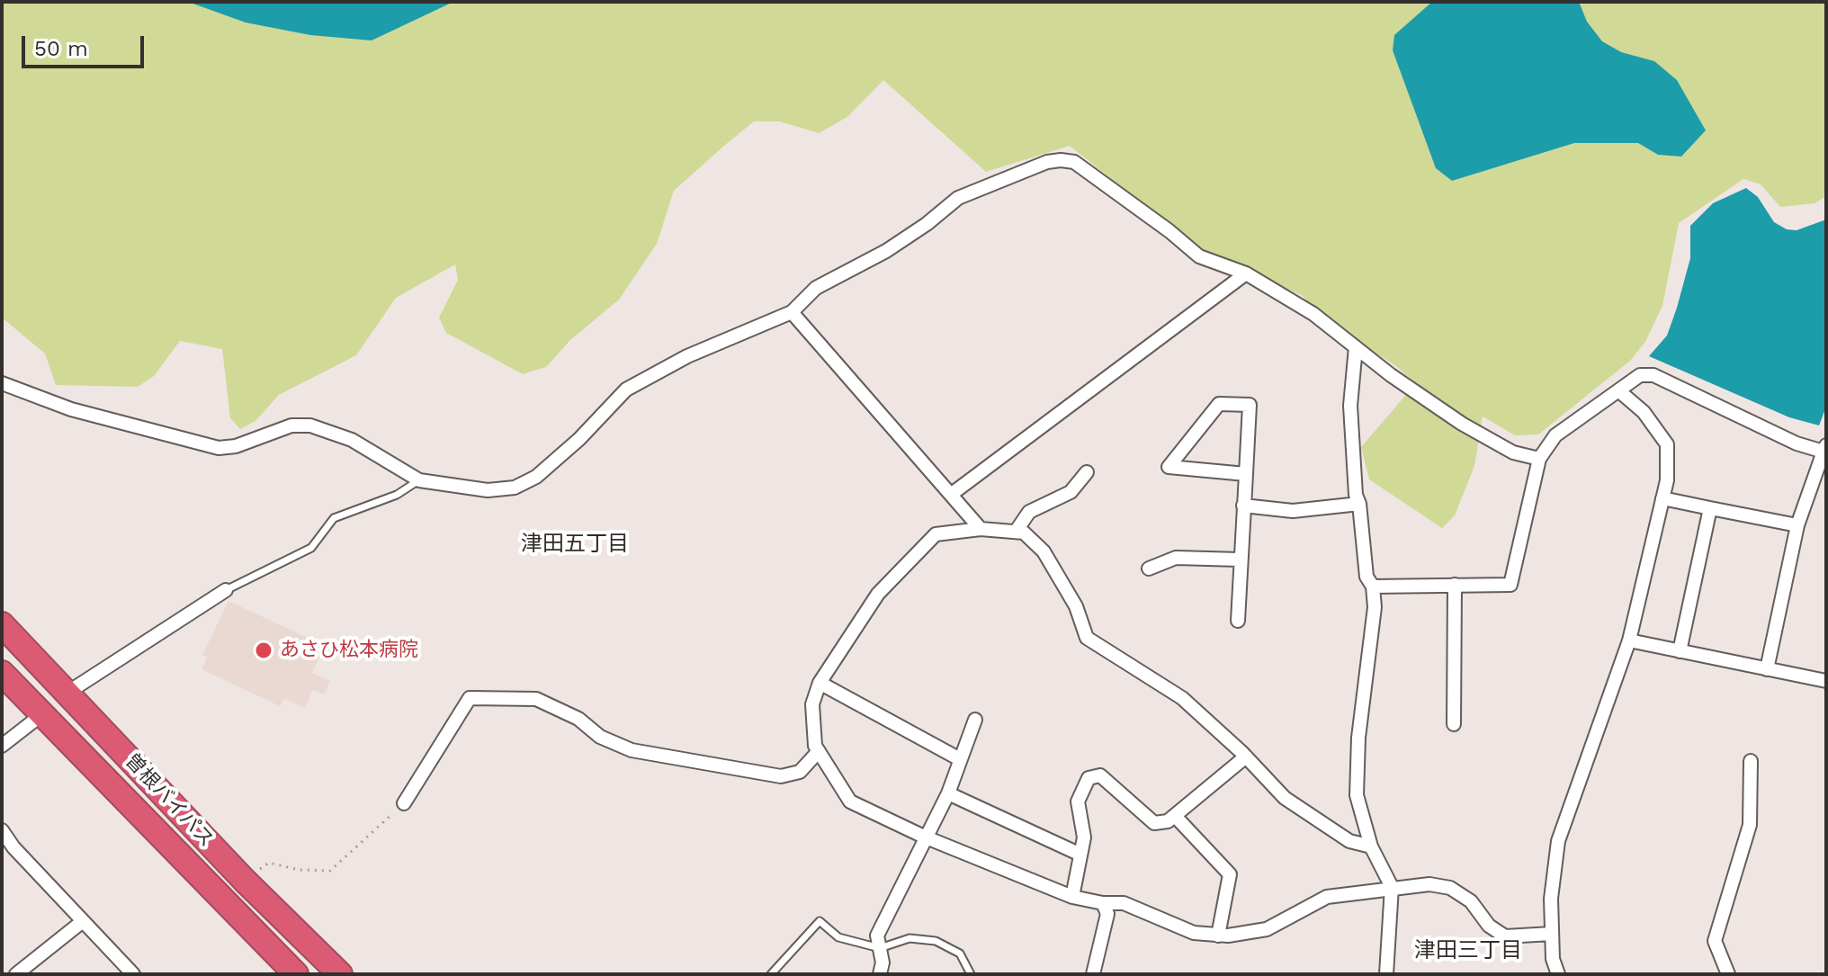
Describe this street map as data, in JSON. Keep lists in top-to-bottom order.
{
  "streets": {
    "highway": ["曽根バイパス"]
  },
  "districts": ["津田五丁目", "津田三丁目"],
  "places": ["あさひ松本病院"],
  "scale_bar": "50 m"
}
